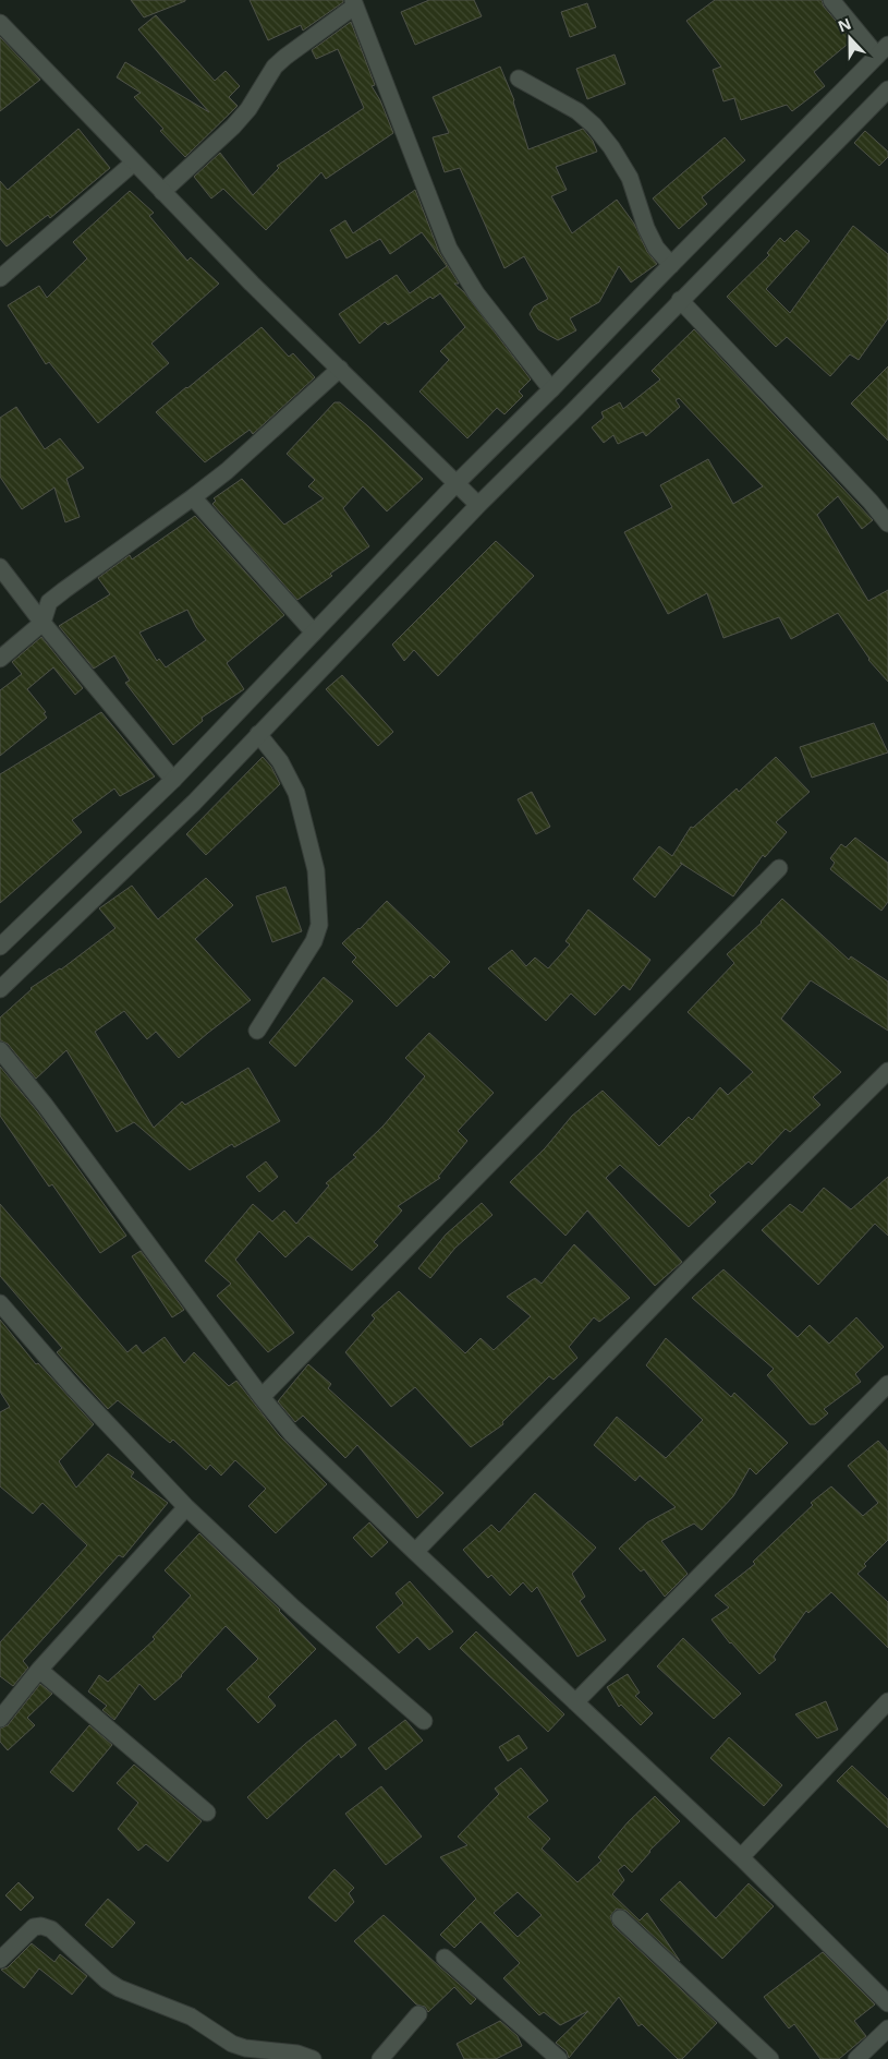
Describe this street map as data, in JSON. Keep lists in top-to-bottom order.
{
  "north": "top"
}
